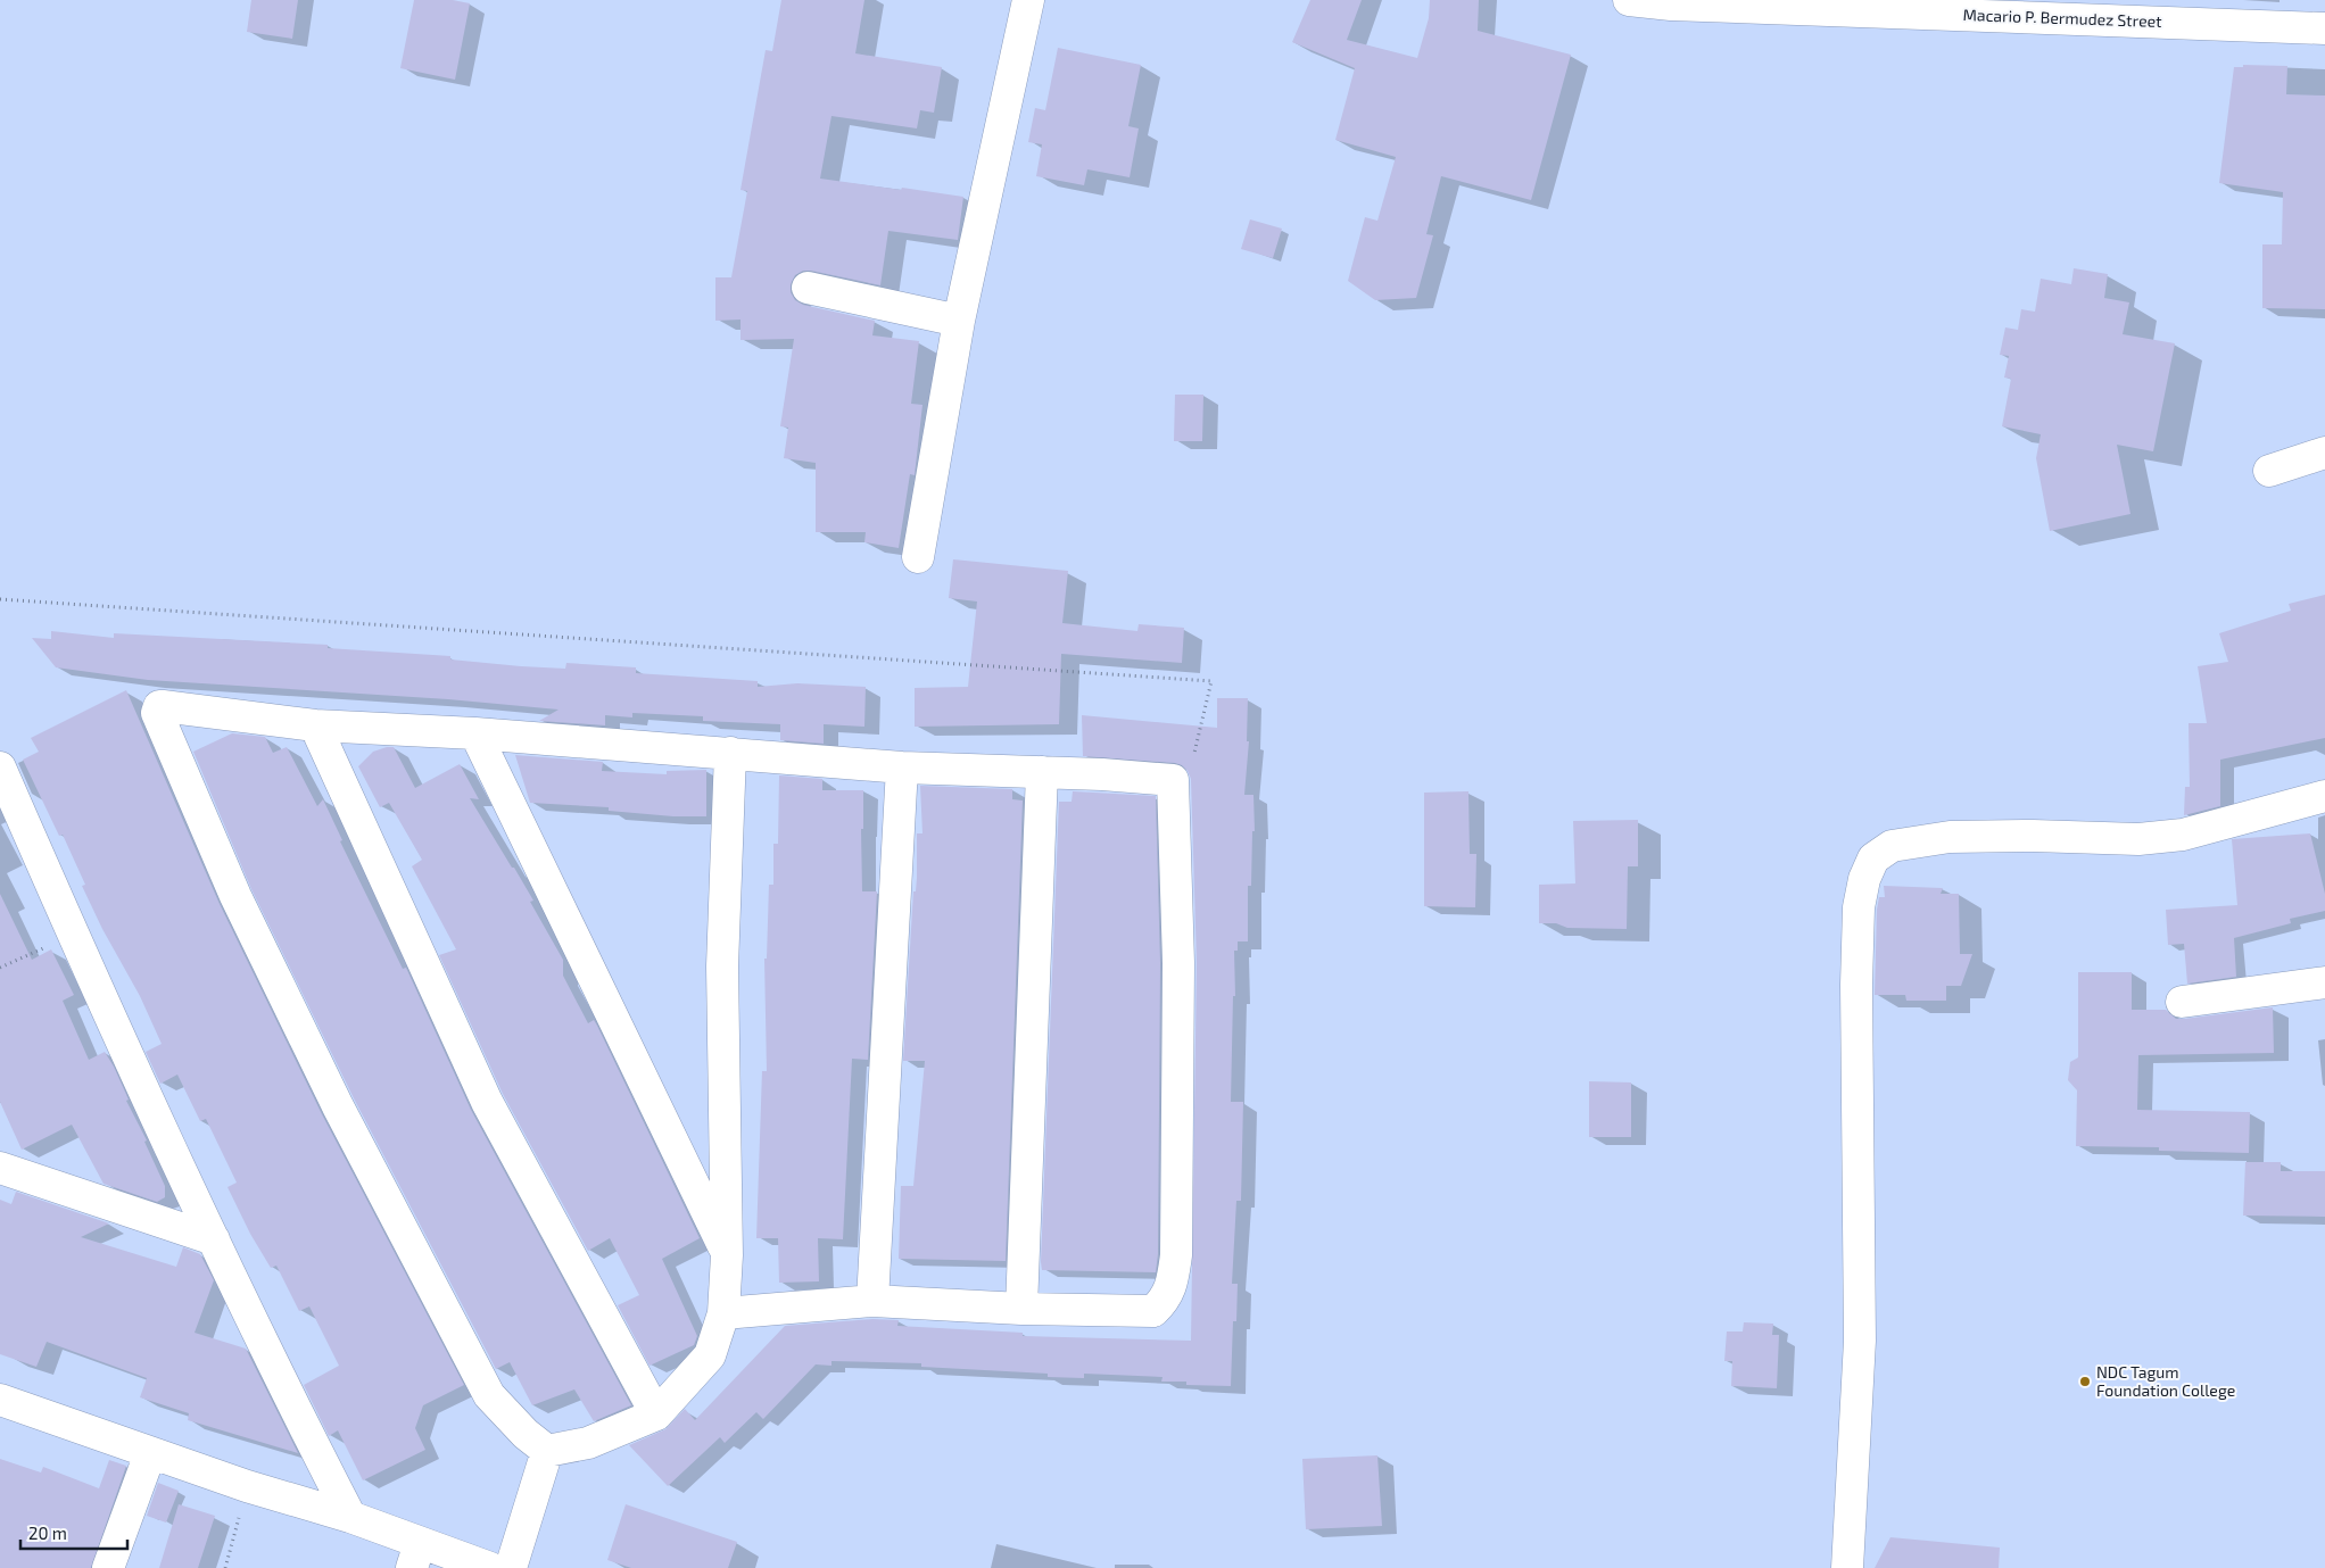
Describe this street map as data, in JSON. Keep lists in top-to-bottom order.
{
  "streets": {
    "street": ["Macario P. Bermudez Street"]
  },
  "places": ["NDC Tagum Foundation College"],
  "scale_bar": "20 m"
}
